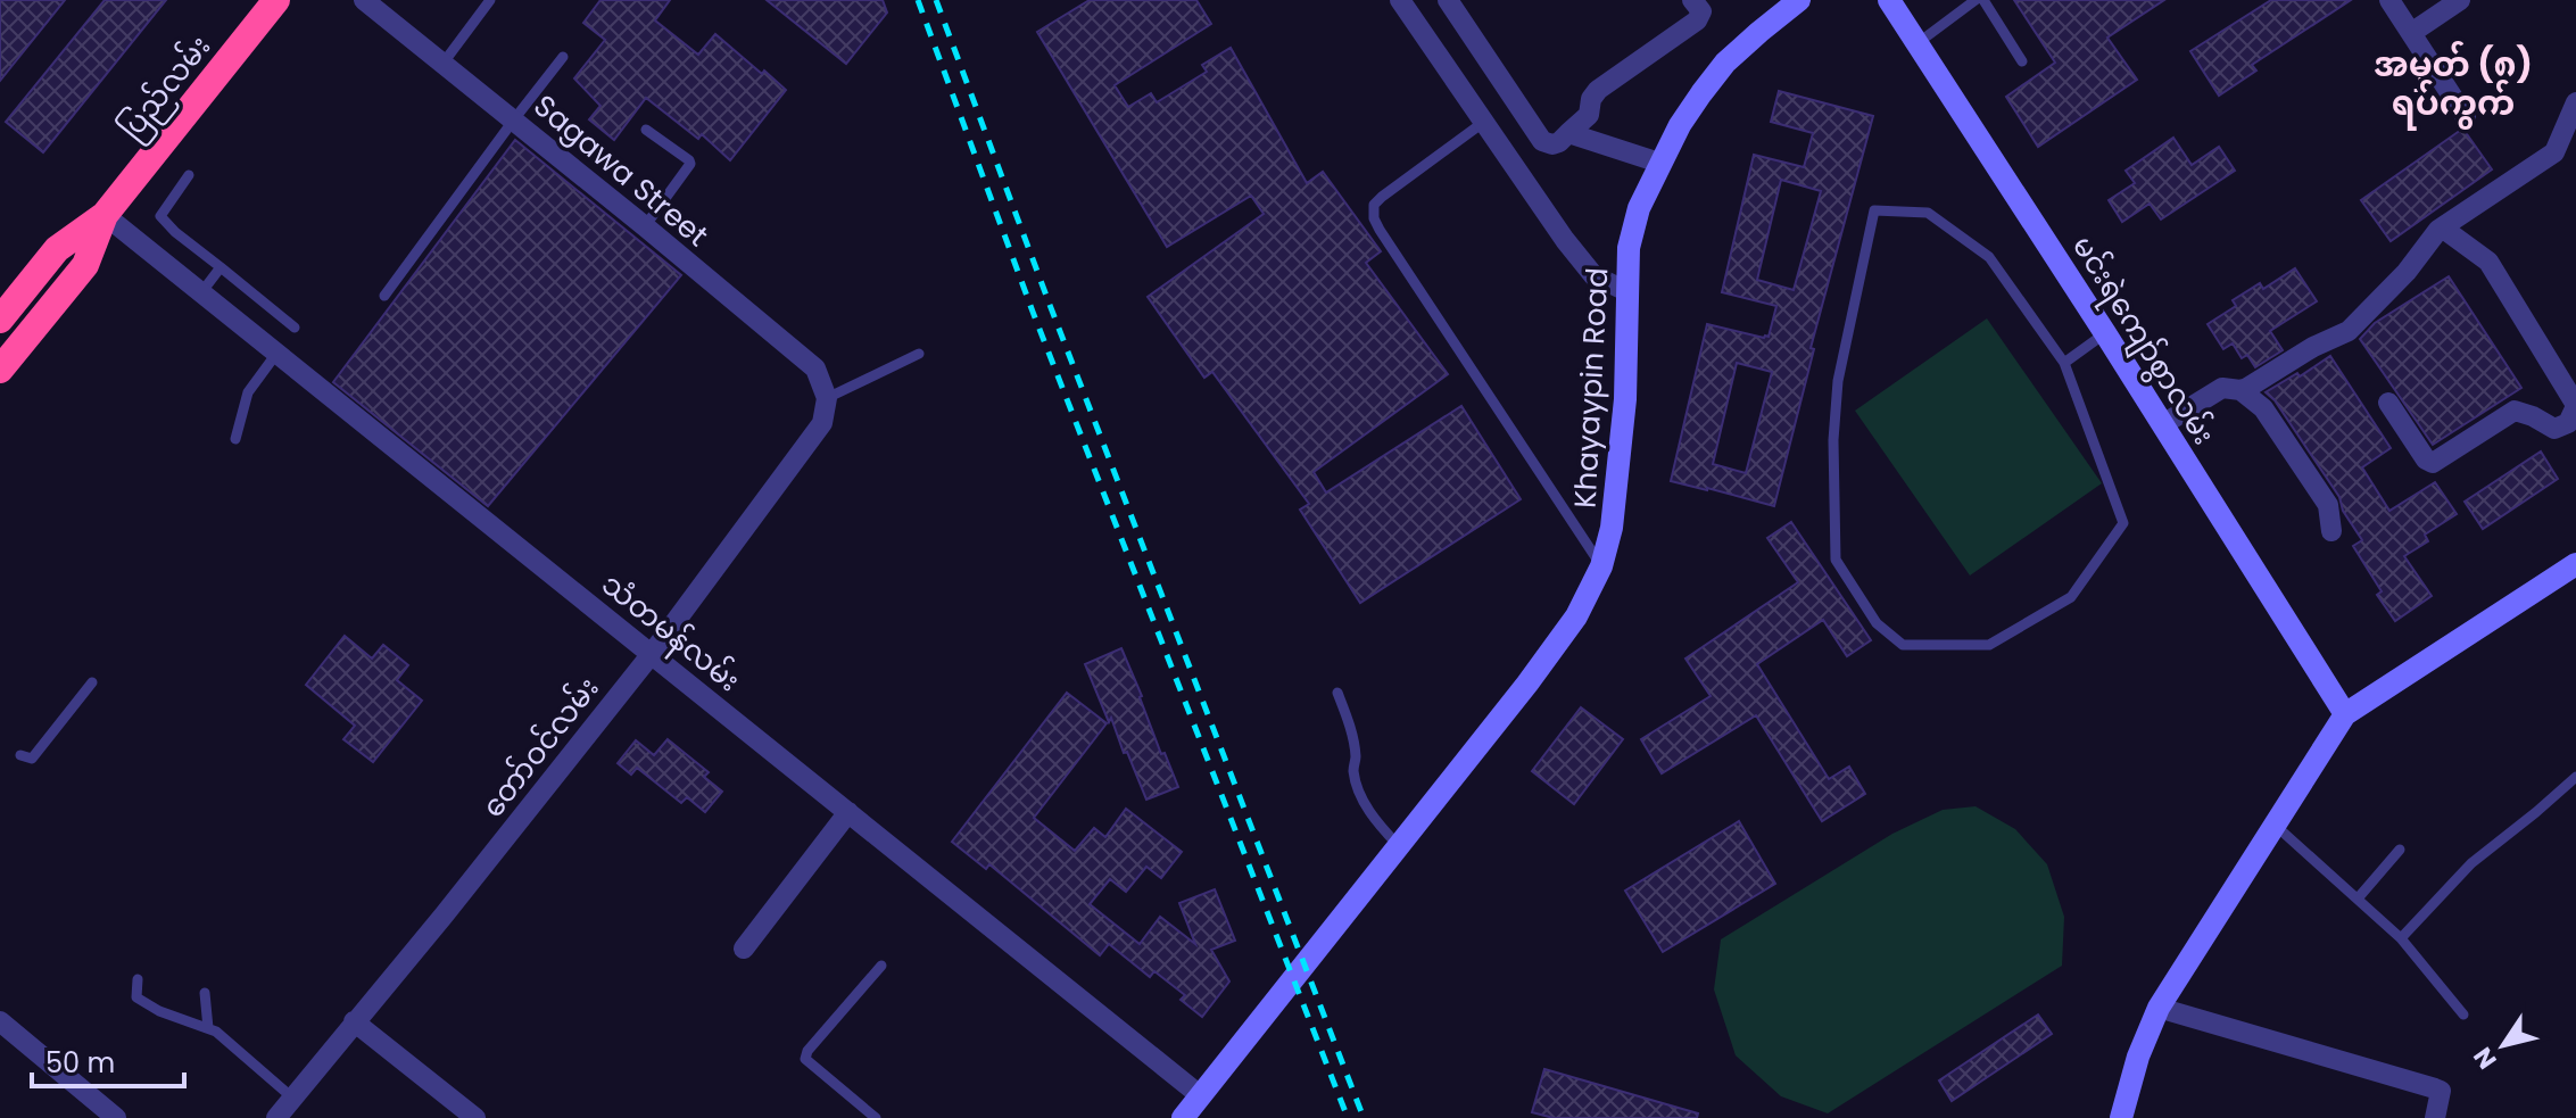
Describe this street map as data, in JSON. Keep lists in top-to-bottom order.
{
  "streets": {
    "highway": ["ပြည်လမ်း"],
    "main road": ["မင်းရဲကျော်စွာလမ်း", "Khayaypin Road"],
    "street": ["Sagawa Street", "သံတမန်လမ်း", "တော်ဝင်လမ်း"]
  },
  "crossings": [
    ["ပြည်လမ်း", "သံတမန်လမ်း"],
    ["Sagawa Street", "တော်ဝင်လမ်း"],
    ["Khayaypin Road", "သံတမန်လမ်း"],
    ["သံတမန်လမ်း", "တော်ဝင်လမ်း"]
  ],
  "districts": ["အမှတ် (၈) ရပ်ကွက်"],
  "scale_bar": "50 m",
  "north": "bottom left"
}
